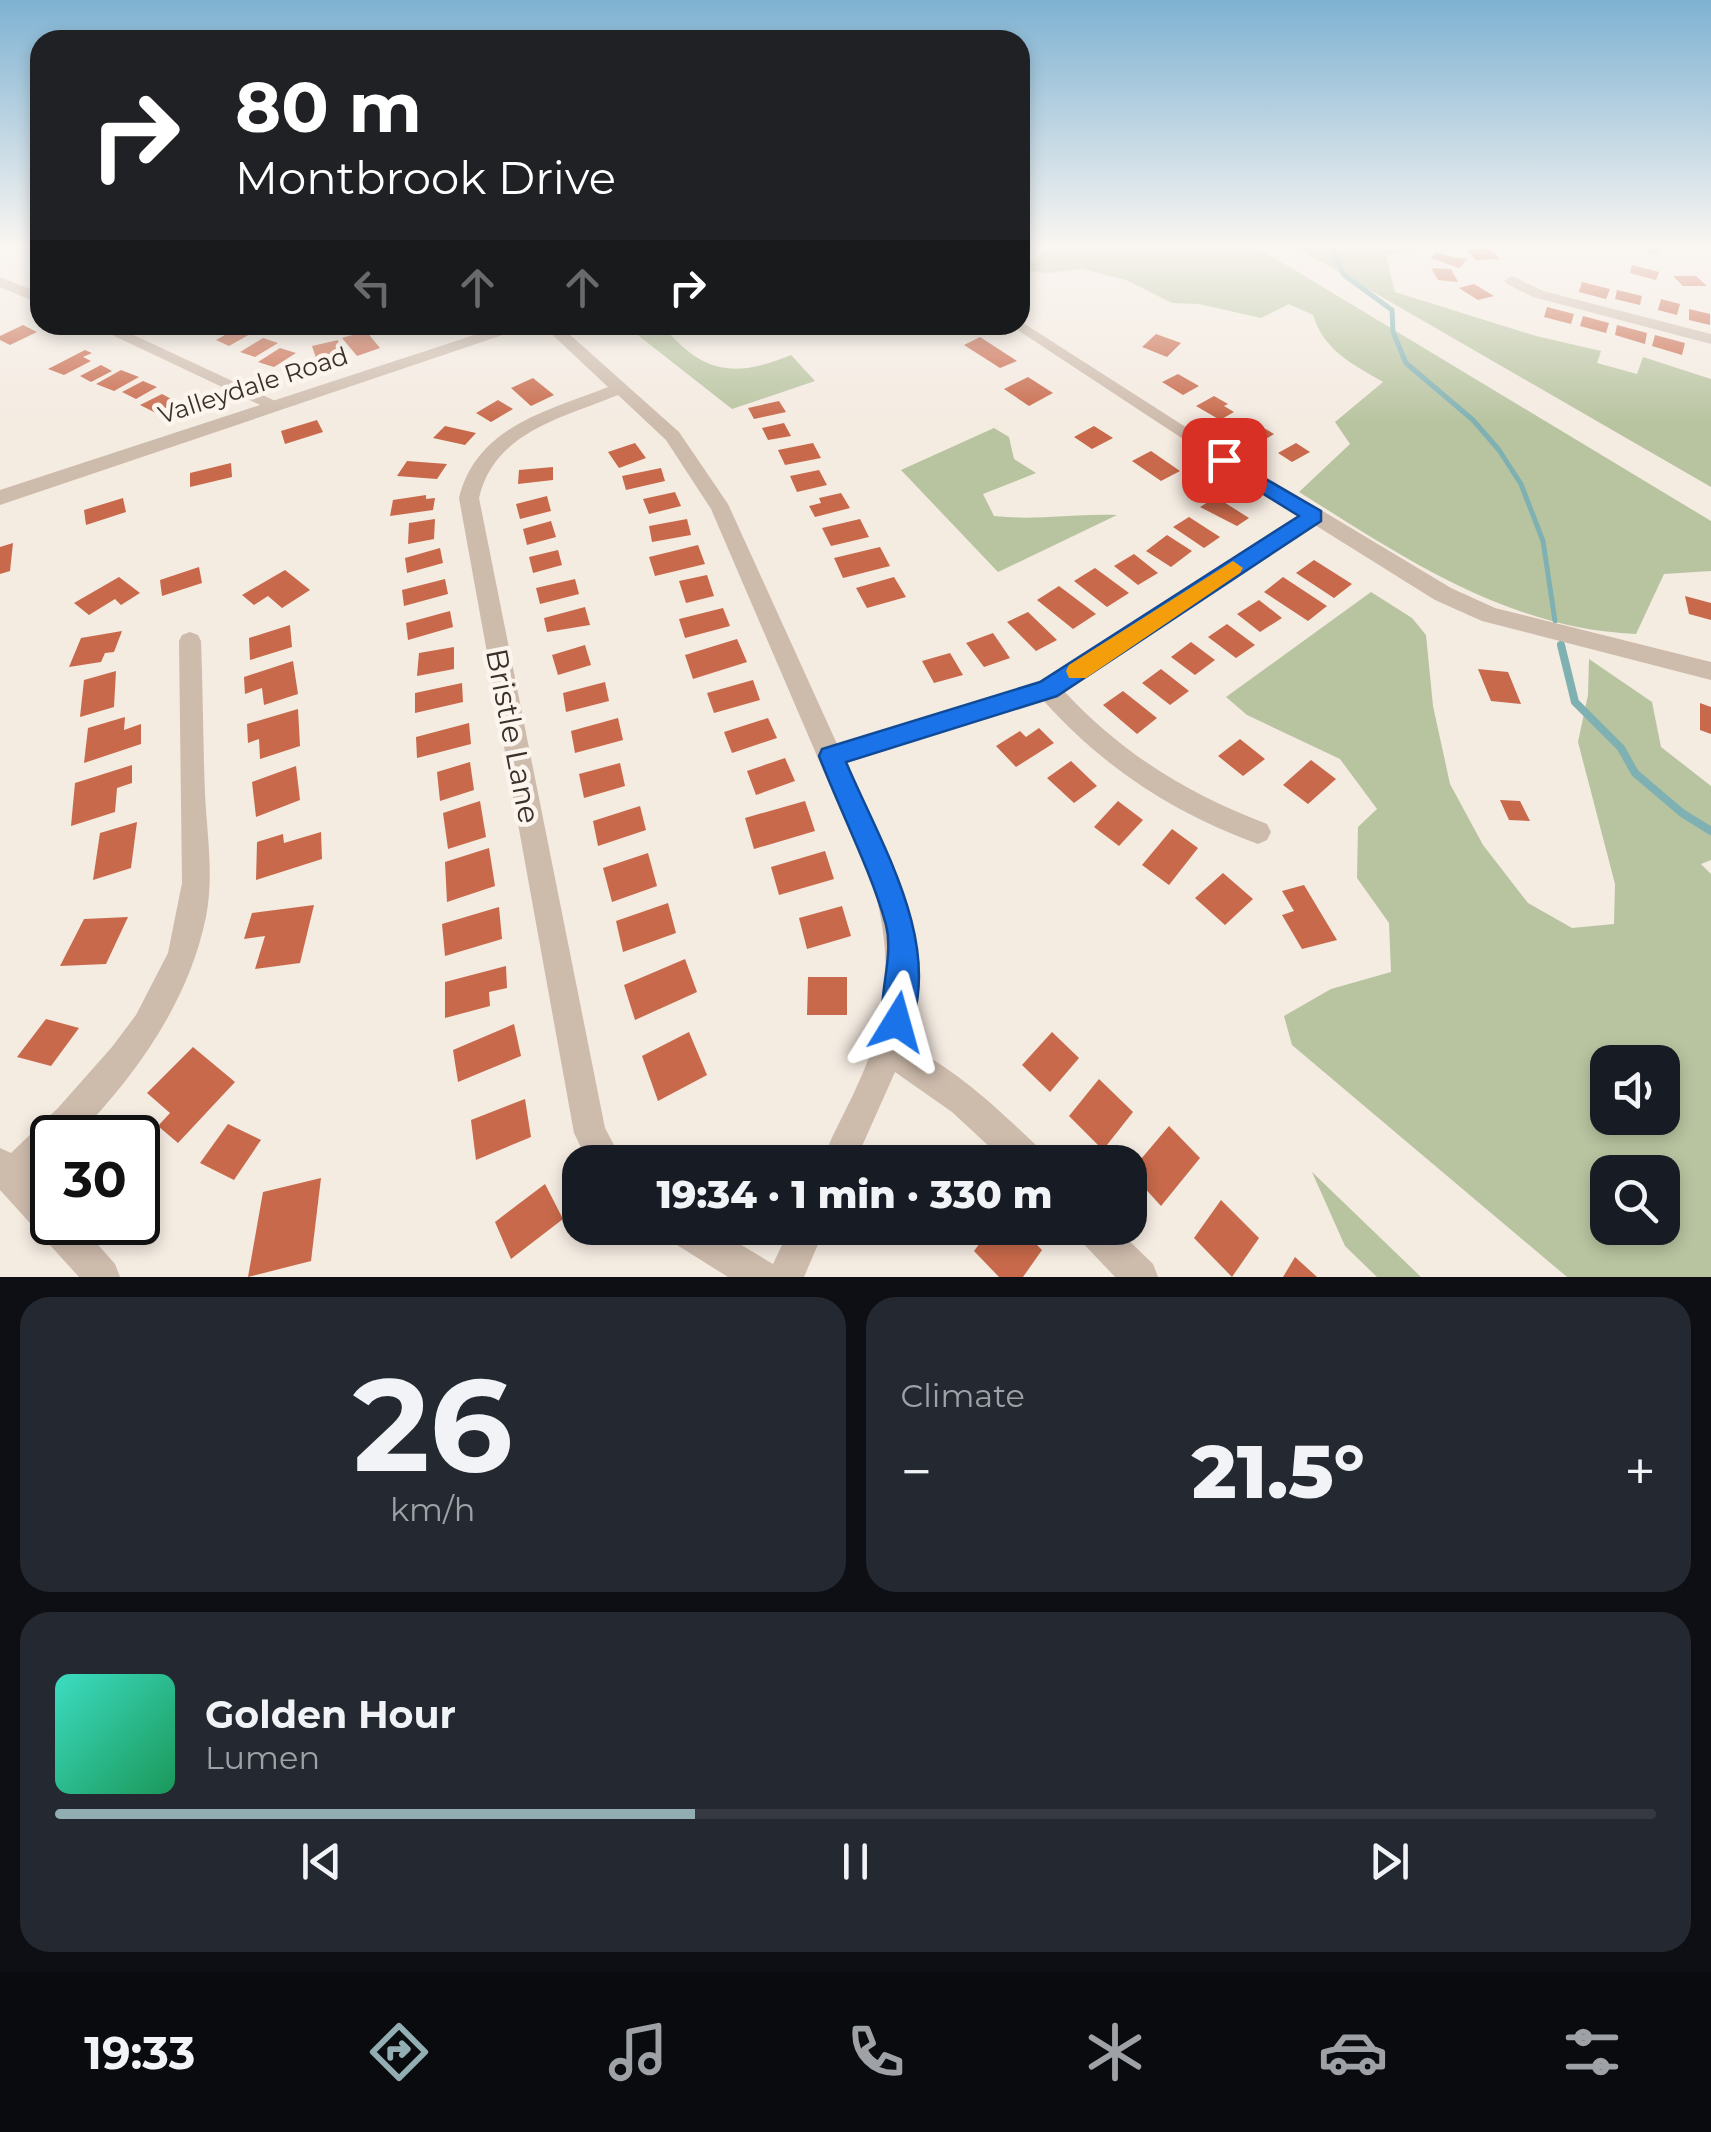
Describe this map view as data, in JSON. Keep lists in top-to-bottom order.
{
  "streets": {
    "street": ["Valleydale Road", "Bristle Lane"]
  },
  "page": {
    "turn": ["80 m", "Montbrook Drive"],
    "limit": "30",
    "trip": "19:34 · 1 min · 330 m",
    "tile": [
      ["26", "km/h"],
      "Climate"
    ],
    "heat": ["−", "21.5°", "+"],
    "song": ["Golden Hour", "Lumen"],
    "tabs": "19:33"
  }
}
